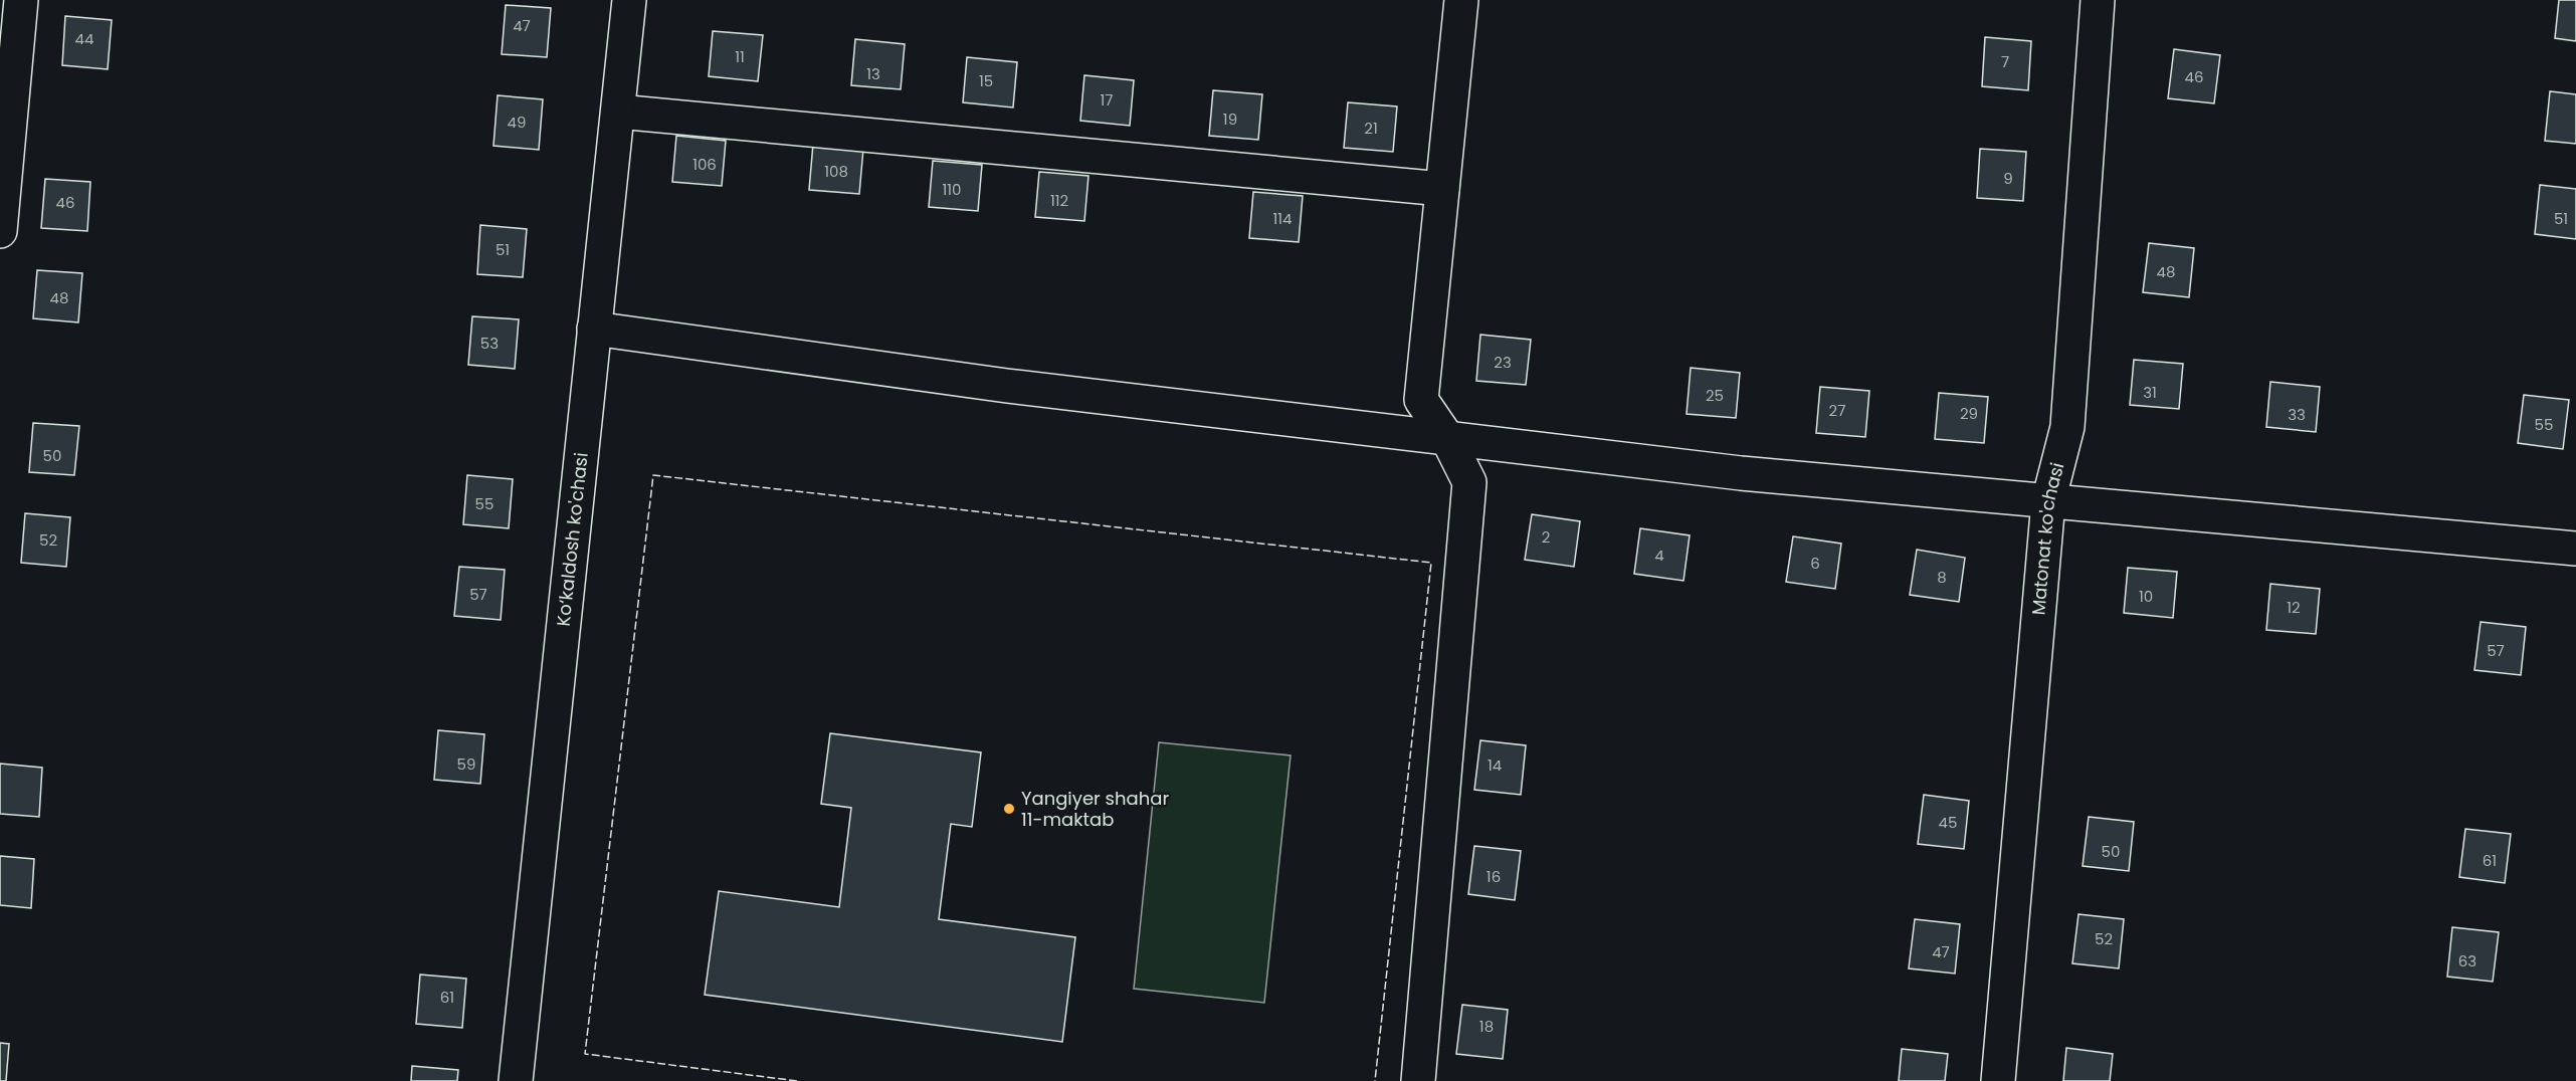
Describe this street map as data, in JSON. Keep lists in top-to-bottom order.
{
  "streets": {
    "street": ["Ko‘kaldosh ko'chasi", "Matonat ko'chasi"]
  },
  "places": ["Yangiyer shahar 11-maktab"],
  "house_numbers": [
    "47",
    "44",
    "11",
    "7",
    "13",
    "46",
    "15",
    "17",
    "19",
    "49",
    "21",
    "106",
    "108",
    "9",
    "110",
    "112",
    "46",
    "114",
    "51",
    "51",
    "48",
    "48",
    "53",
    "23",
    "31",
    "25",
    "27",
    "29",
    "33",
    "55",
    "50",
    "55",
    "2",
    "52",
    "4",
    "6",
    "8",
    "57",
    "10",
    "12",
    "57",
    "59",
    "14",
    "45",
    "50",
    "61",
    "16",
    "52",
    "47",
    "63",
    "61",
    "18"
  ]
}
